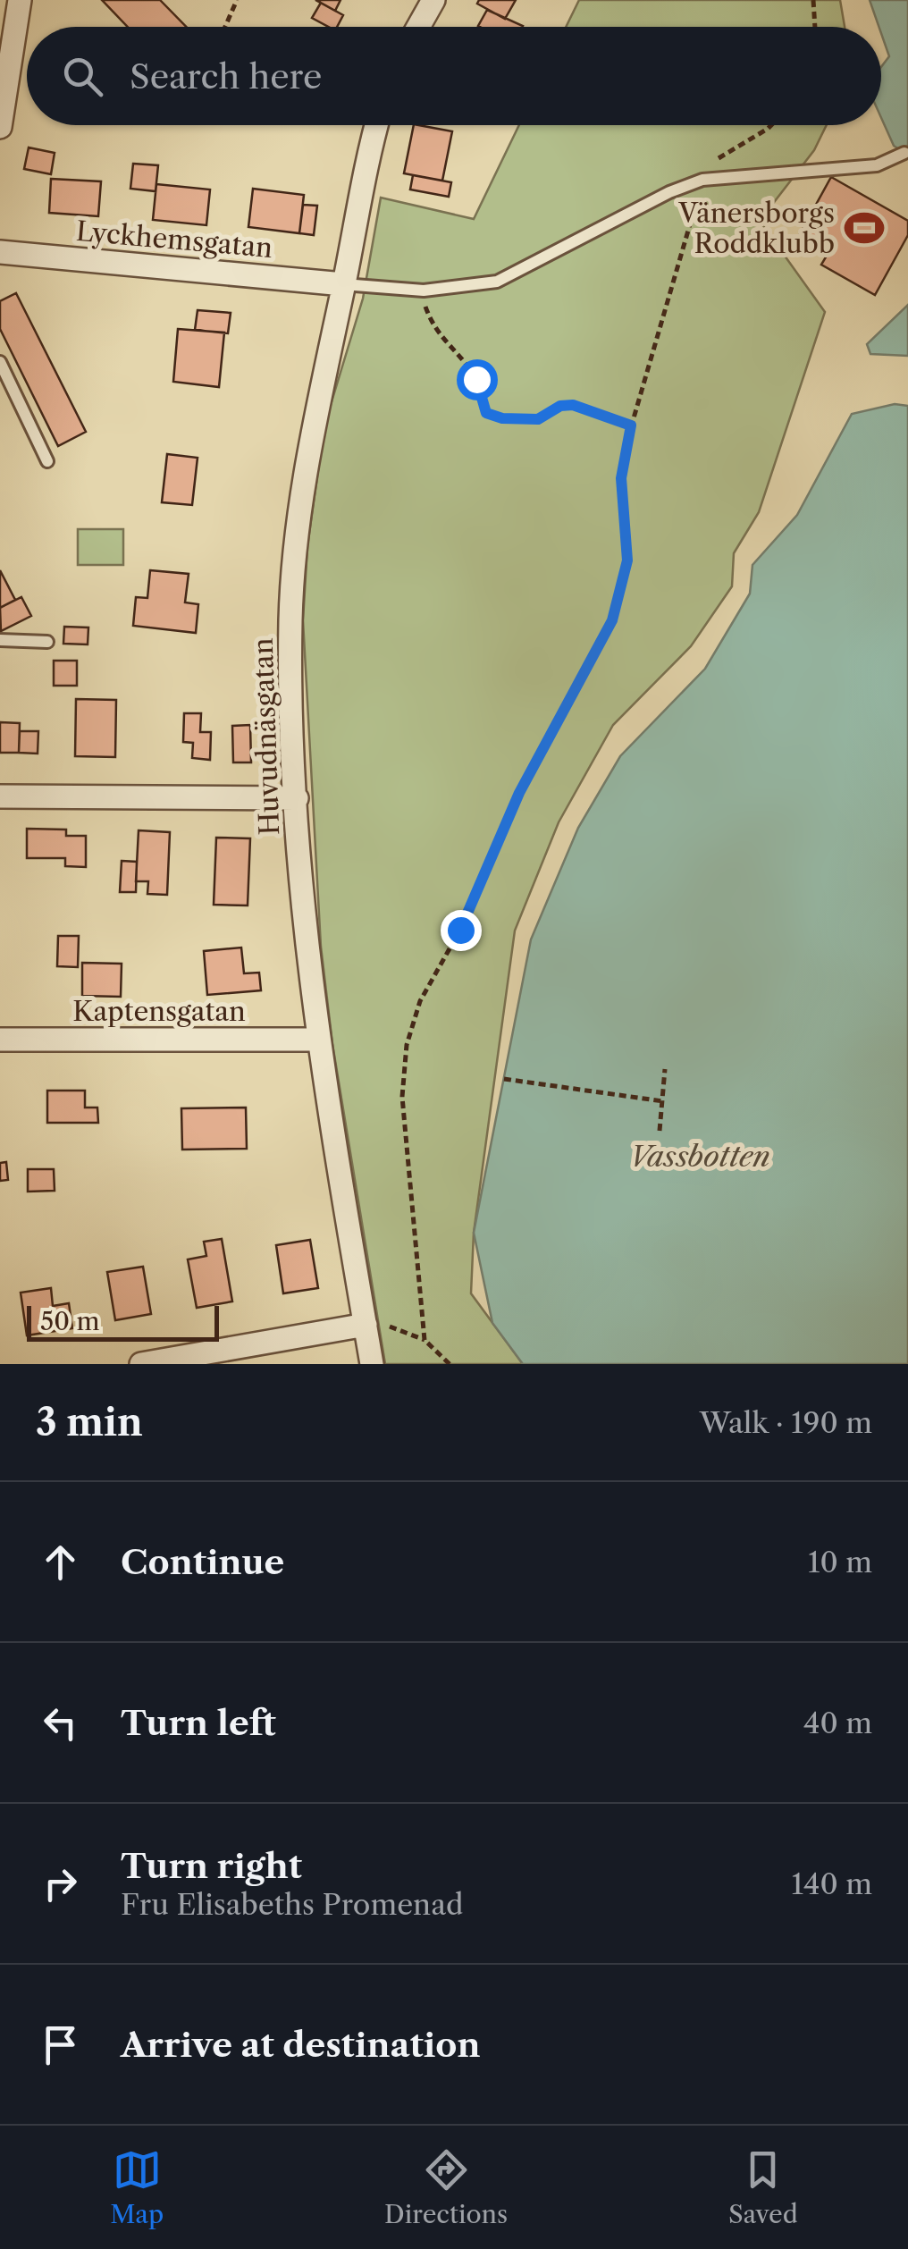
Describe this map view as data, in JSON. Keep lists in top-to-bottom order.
{
  "streets": {
    "street": ["Lyckhemsgatan", "Huvudnäsgatan", "Kaptensgatan"]
  },
  "crossings": [
    ["Lyckhemsgatan", "Huvudnäsgatan"],
    ["Huvudnäsgatan", "Kaptensgatan"]
  ],
  "water": ["Vassbotten"],
  "places": {
    "sports": ["Vänersborgs Roddklubb"]
  },
  "scale_bar": "50 m",
  "page": {
    "search": "Search here",
    "scale": "50 m",
    "heading": ["3 min", "Walk · 190 m"],
    "list": [
      ["Continue", "10 m"],
      ["Turn left", "40 m"],
      ["Turn right", "Fru Elisabeths Promenad", "140 m"],
      "Arrive at destination"
    ],
    "nav": ["Map", "Directions", "Saved"]
  }
}
